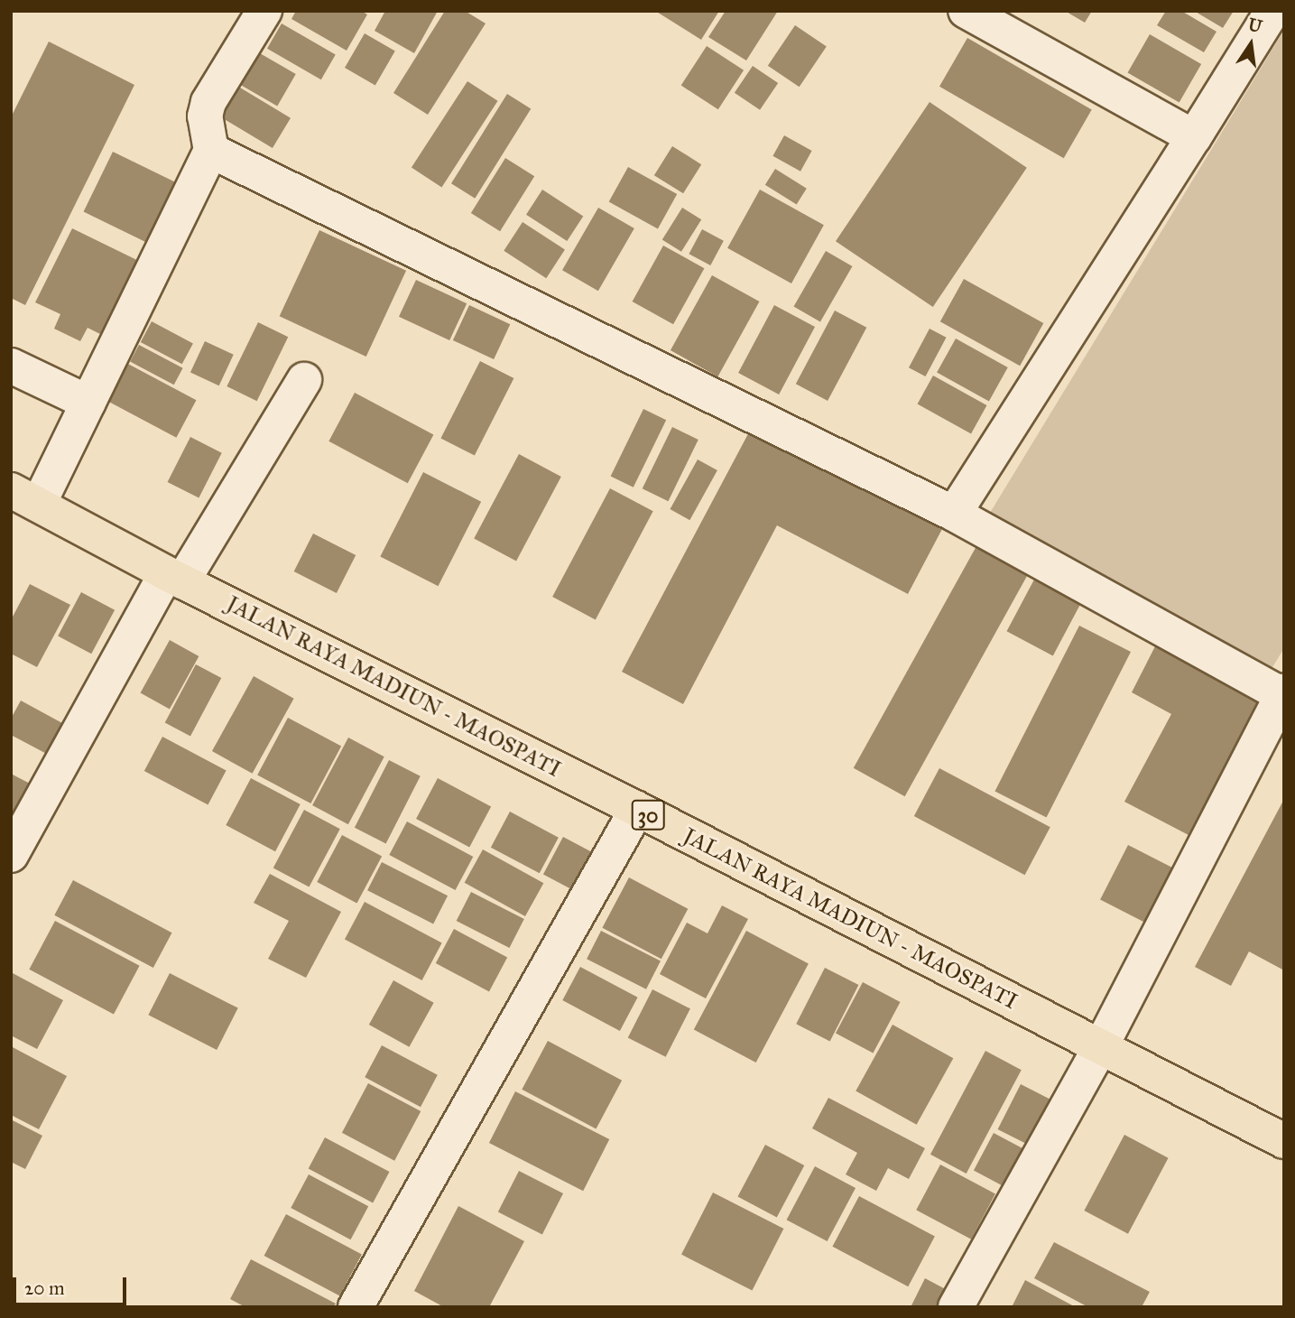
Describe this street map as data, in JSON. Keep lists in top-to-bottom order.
{
  "streets": {
    "highway": ["JALAN RAYA MADIUN - MAOSPATI", "30"]
  },
  "scale_bar": "20 m",
  "north": "top"
}
